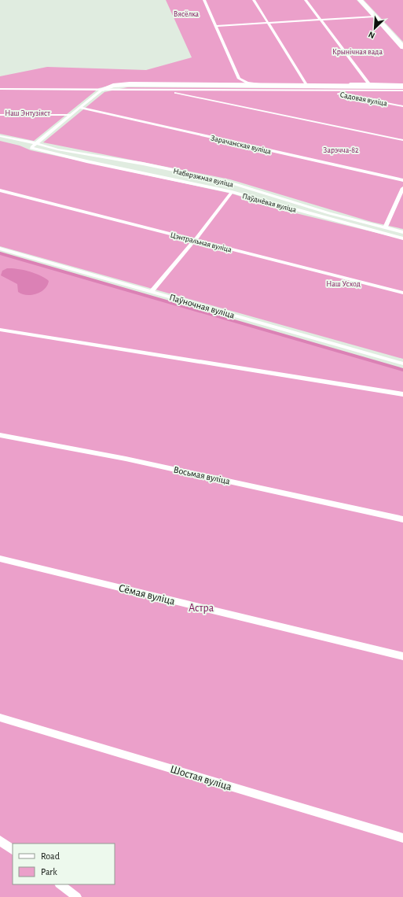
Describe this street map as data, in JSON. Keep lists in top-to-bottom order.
{
  "streets": {
    "lane": [
      "Садовая вуліца",
      "Зарачанская вуліца",
      "Набярэжная вуліца",
      "Паўднёвая вуліца",
      "Цэнтральная вуліца",
      "Паўночная вуліца",
      "Восьмая вуліца",
      "Сёмая вуліца",
      "Шостая вуліца"
    ]
  },
  "crossings": [
    ["Набярэжная вуліца", "Паўднёвая вуліца"]
  ],
  "parks": [
    "Вясёлка",
    "Крынічная вада",
    "Наш Энтузіяст",
    "Зарэчча-82",
    "Наш Усход",
    "Астра"
  ],
  "legend": ["Road", "Park"],
  "north": "bottom left"
}
